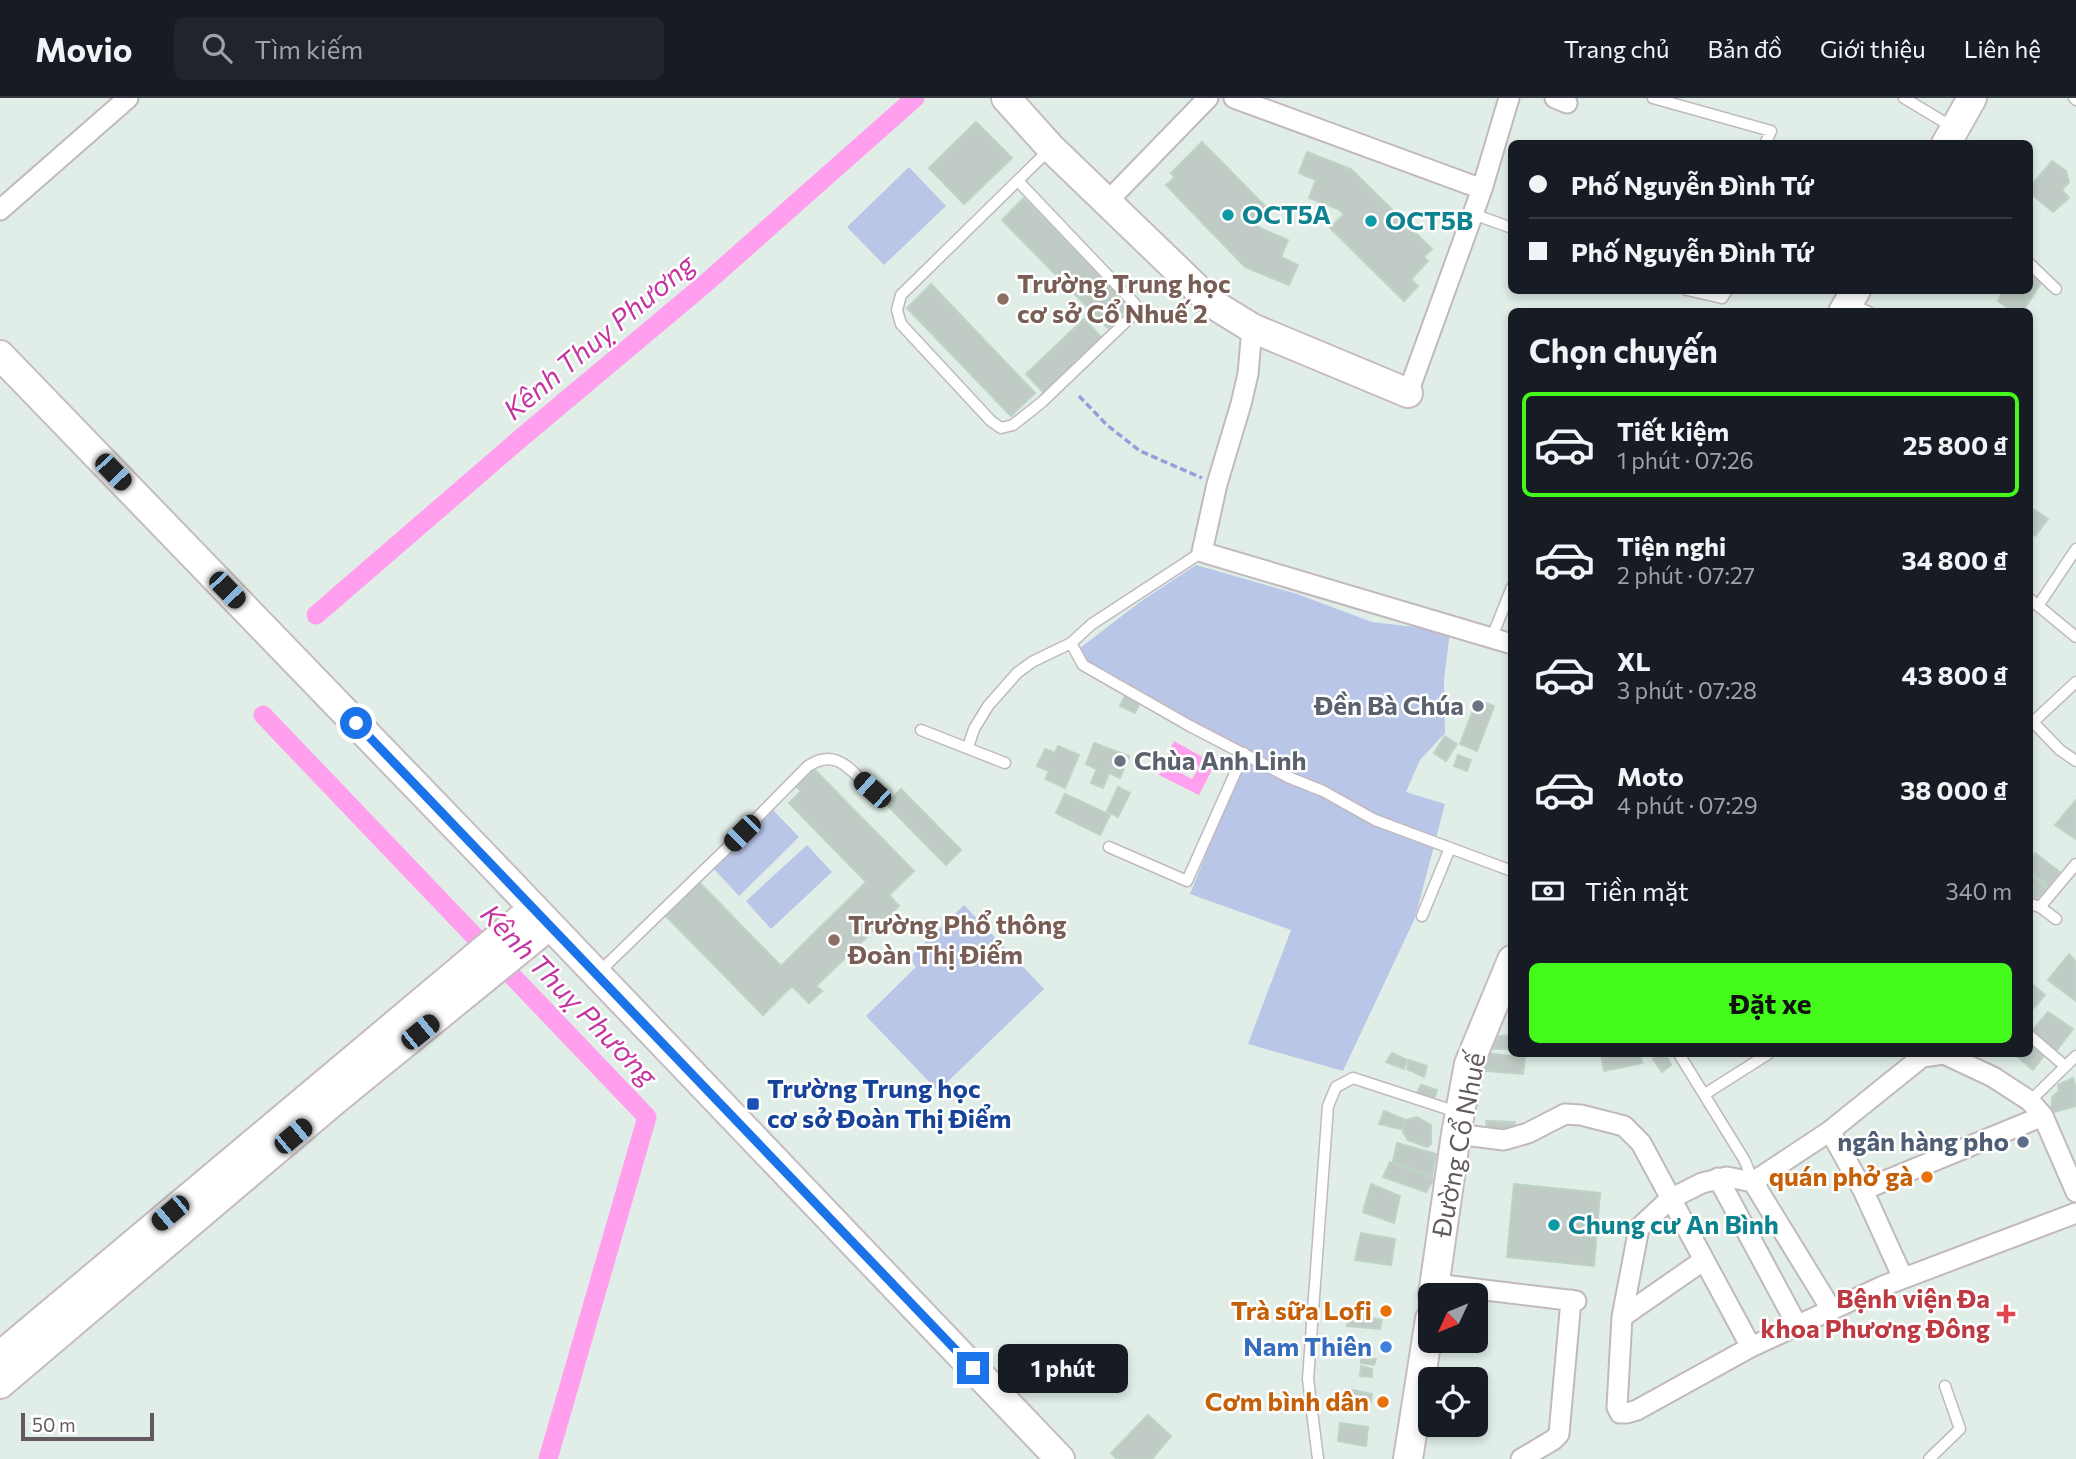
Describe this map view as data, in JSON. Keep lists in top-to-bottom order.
{
  "streets": {
    "street": ["Đường Cổ Nhuế"]
  },
  "water": ["Kênh Thuỵ Phương"],
  "places": {
    "other": [
      "OCT5A",
      "OCT5B",
      "Trường Trung học cơ sở Cổ Nhuế 2",
      "Đền Bà Chúa",
      "Chùa Anh Linh",
      "Trường Phổ thông Đoàn Thị Điểm",
      "ngân hàng pho",
      "quán phở gà",
      "Chung cư An Bình",
      "Trà sữa Lofi",
      "Nam Thiên",
      "Cơm bình dân"
    ],
    "transit": ["Trường Trung học cơ sở Đoàn Thị Điểm"],
    "health": ["Bệnh viện Đa khoa Phương Đông"]
  },
  "scale_bar": "50 m",
  "north": "bottom left",
  "page": {
    "header": "Movio",
    "search": "Tìm kiếm",
    "nav": [
      "Trang chủ",
      "Bản đồ",
      "Giới thiệu",
      "Liên hệ"
    ],
    "banner": ["Phố Nguyễn Đình Tứ", "Phố Nguyễn Đình Tứ"],
    "heading": "Chọn chuyến",
    "list": [
      {
        "name": "Tiết kiệm",
        "note": "1 phút · 07:26",
        "value": "25 800 ₫"
      },
      {
        "name": "Tiện nghi",
        "note": "2 phút · 07:27",
        "value": "34 800 ₫"
      },
      {
        "name": "XL",
        "note": "3 phút · 07:28",
        "value": "43 800 ₫"
      },
      {
        "name": "Moto",
        "note": "4 phút · 07:29",
        "value": "38 000 ₫"
      }
    ],
    "pay": ["Tiền mặt", "340 m"],
    "buttons": "Đặt xe",
    "bubble": "1 phút",
    "scale": "50 m"
  }
}
